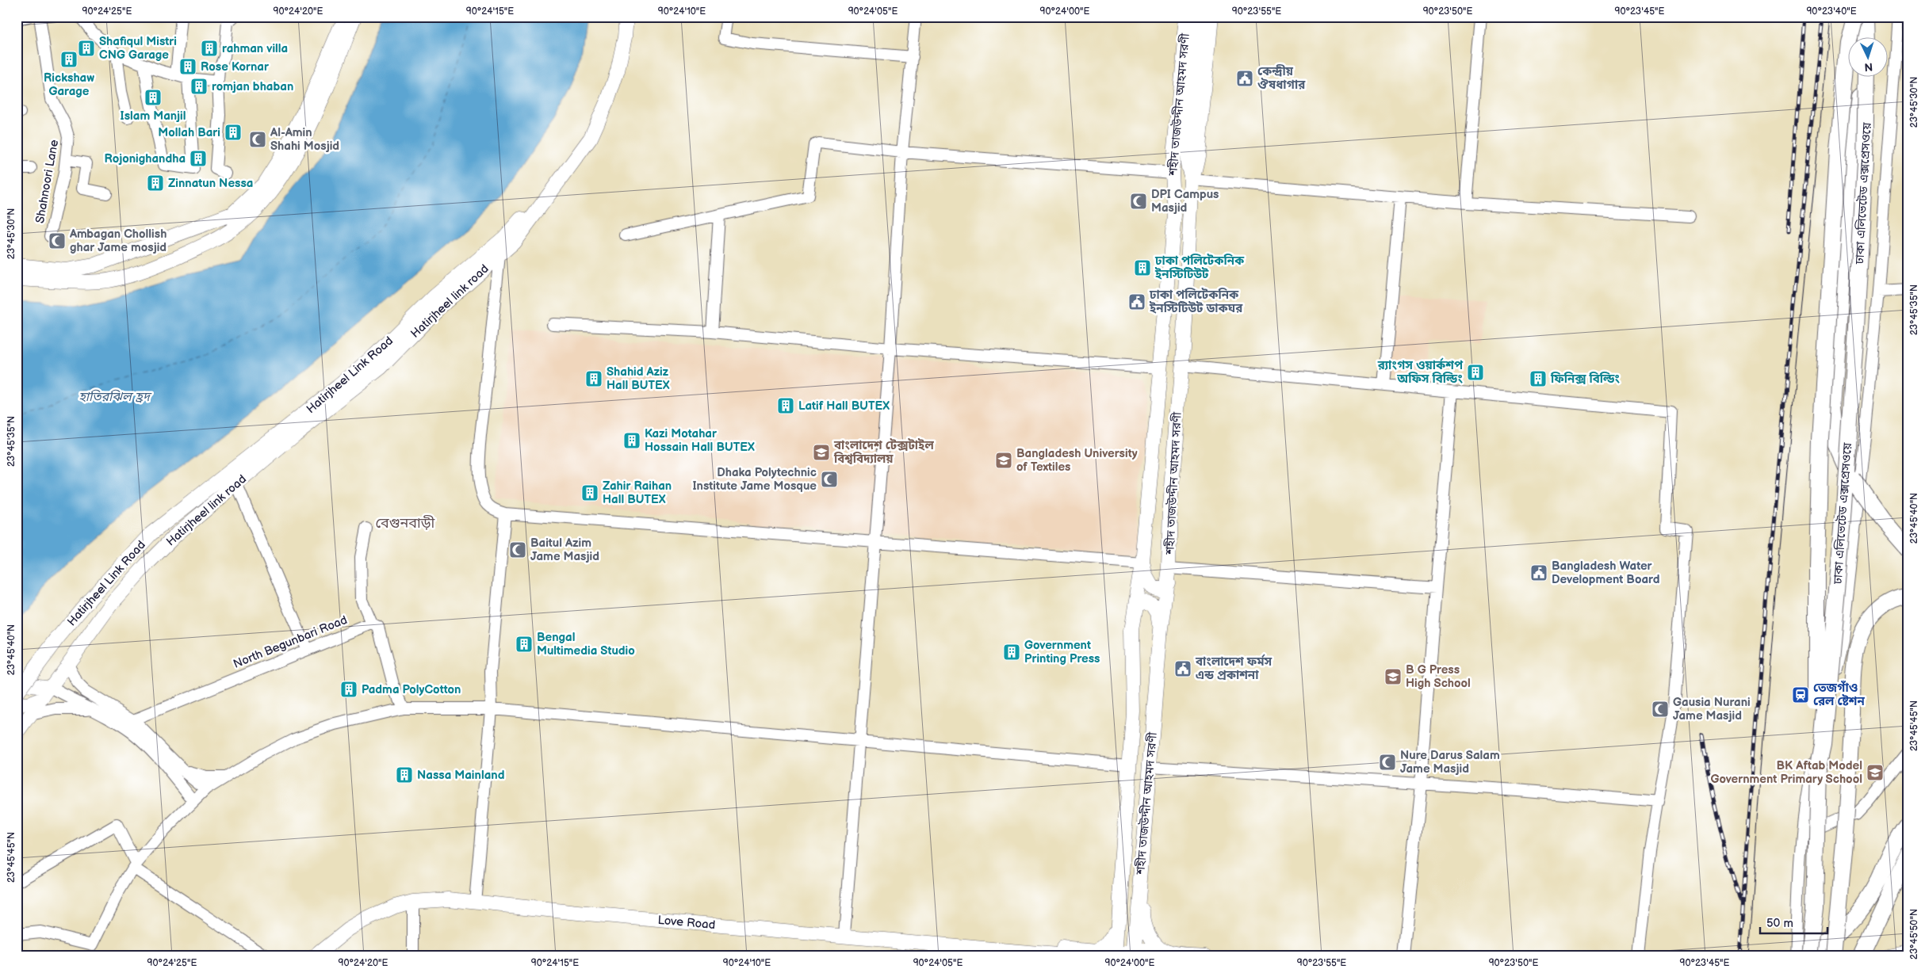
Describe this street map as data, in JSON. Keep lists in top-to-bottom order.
{
  "streets": {
    "highway": ["ঢাকা এলিভেটেড এক্সপ্রেসওয়ে"],
    "main road": [
      "শহীদ তাজউদ্দীন আহমদ সরণী",
      "Hatirjheel link road",
      "Hatirjheel Link Road",
      "Love Road"
    ],
    "street": ["Shahnoori Lane", "North Begunbari Road"]
  },
  "districts": ["বেগুনবাড়ী"],
  "water": ["হাতিরঝিল হ্রদ"],
  "places": {
    "building": [
      "Shafiqul Mistri CNG Garage",
      "rahman villa",
      "Rickshaw Garage",
      "Rose Kornar",
      "romjan bhaban",
      "Islam Manjil",
      "Mollah Bari",
      "Rojonighandha",
      "Zinnatun Nessa",
      "ঢাকা পলিটেকনিক ইনস্টিটিউট",
      "র‍্যাংগস ওয়ার্কশপ অফিস বিল্ডিং",
      "Shahid Aziz Hall BUTEX",
      "ফিনিক্স বিল্ডিং",
      "Latif Hall BUTEX",
      "Kazi Motahar Hossain Hall BUTEX",
      "Zahir Raihan Hall BUTEX",
      "Bengal Multimedia Studio",
      "Government Printing Press",
      "Padma PolyCotton",
      "Nassa Mainland"
    ],
    "public building": [
      "কেন্দ্রীয় ঔষধাগার",
      "ঢাকা পলিটেকনিক ইনস্টিটিউট ডাকঘর",
      "Bangladesh Water Development Board",
      "বাংলাদেশ ফর্মস এন্ড প্রকাশনা"
    ],
    "mosque": [
      "Al-Amin Shahi Mosjid",
      "DPI Campus Masjid",
      "Ambagan Chollish ghar Jame mosjid",
      "Dhaka Polytechnic Institute Jame Mosque",
      "Baitul Azim Jame Masjid",
      "Gausia Nurani Jame Masjid",
      "Nure Darus Salam Jame Masjid"
    ],
    "school or university": [
      "বাংলাদেশ টেক্সটাইল বিশ্ববিদ্যালয়",
      "Bangladesh University of Textiles",
      "B G Press High School",
      "BK Aftab Model Government Primary School"
    ],
    "station": ["তেজগাঁও রেল ষ্টেশন"]
  },
  "scale_bar": "50 m",
  "north": "bottom",
  "coordinates": [
    "90°24'25\"E",
    "90°24'20\"E",
    "90°24'15\"E",
    "90°24'10\"E",
    "90°24'05\"E",
    "90°24'00\"E",
    "90°23'55\"E",
    "90°23'50\"E",
    "90°23'45\"E",
    "90°23'40\"E",
    "23°45'30\"N",
    "23°45'35\"N",
    "23°45'40\"N",
    "23°45'45\"N",
    "23°45'50\"N"
  ]
}
